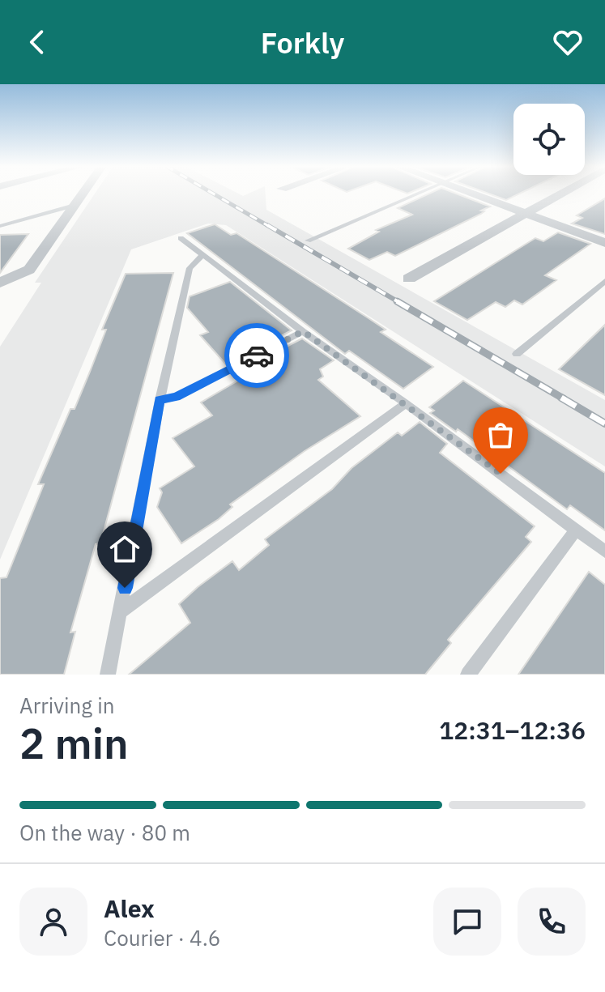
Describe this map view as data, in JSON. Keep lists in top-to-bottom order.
{
  "page": {
    "header": "Forkly",
    "heading": ["2 min", "Arriving in", "12:31–12:36"],
    "panel": ["Alex", "Courier · 4.6"],
    "bar": "On the way · 80 m"
  }
}
